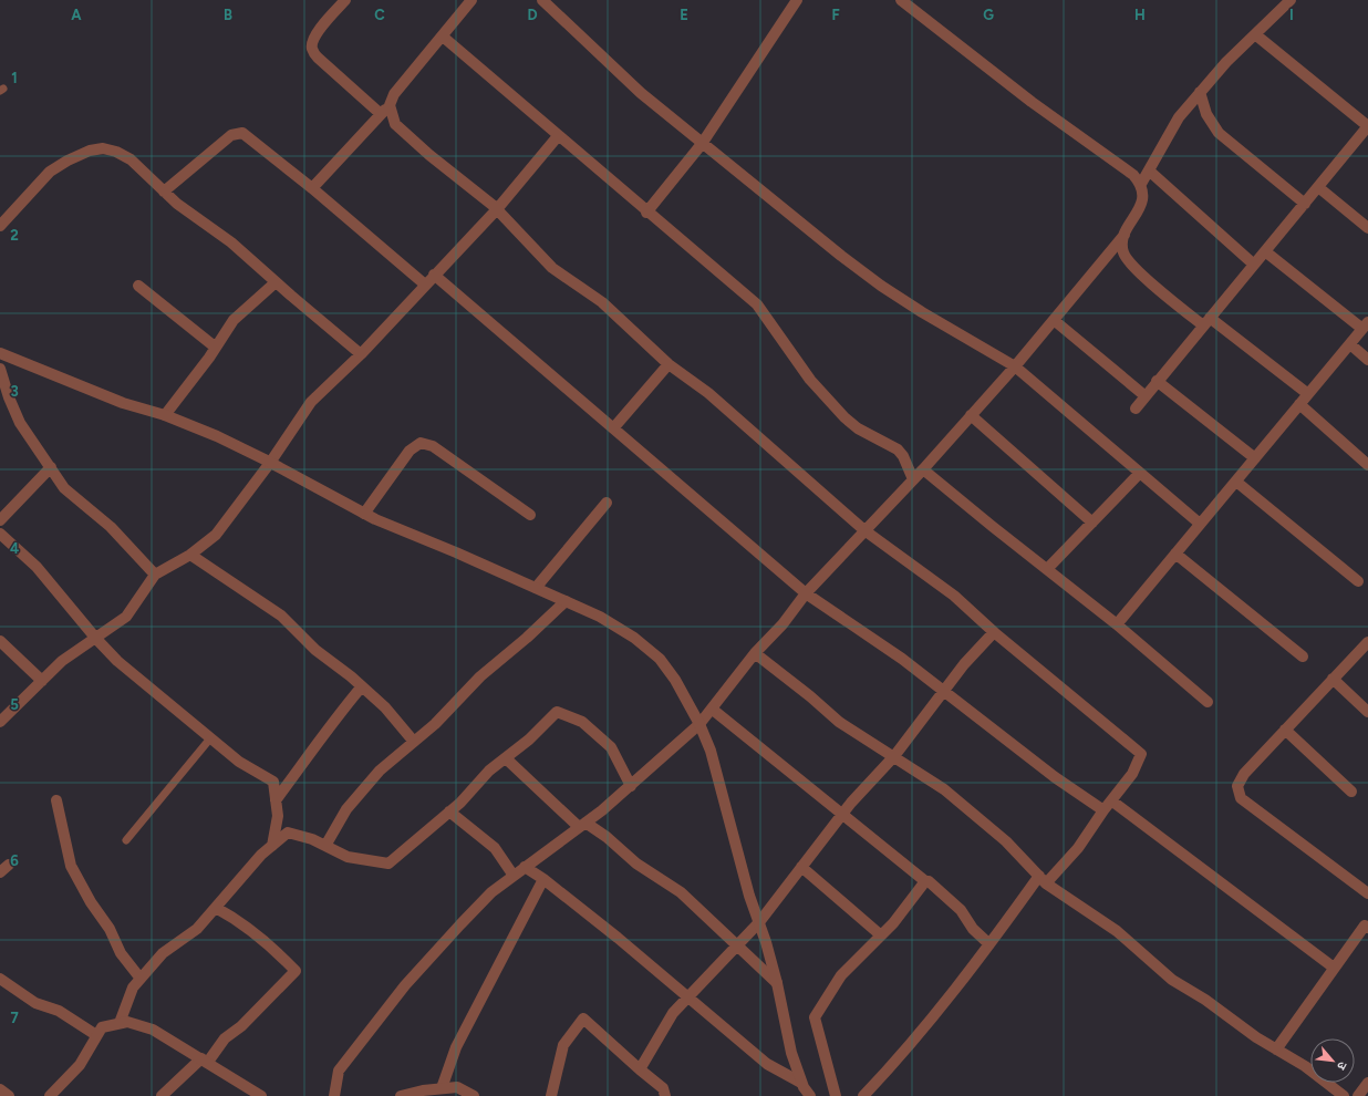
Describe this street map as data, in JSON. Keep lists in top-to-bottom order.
{
  "north": "bottom right",
  "grid": {
    "columns": [
      "A",
      "B",
      "C",
      "D",
      "E",
      "F",
      "G",
      "H",
      "I"
    ],
    "rows": [
      "1",
      "2",
      "3",
      "4",
      "5",
      "6",
      "7"
    ]
  }
}
